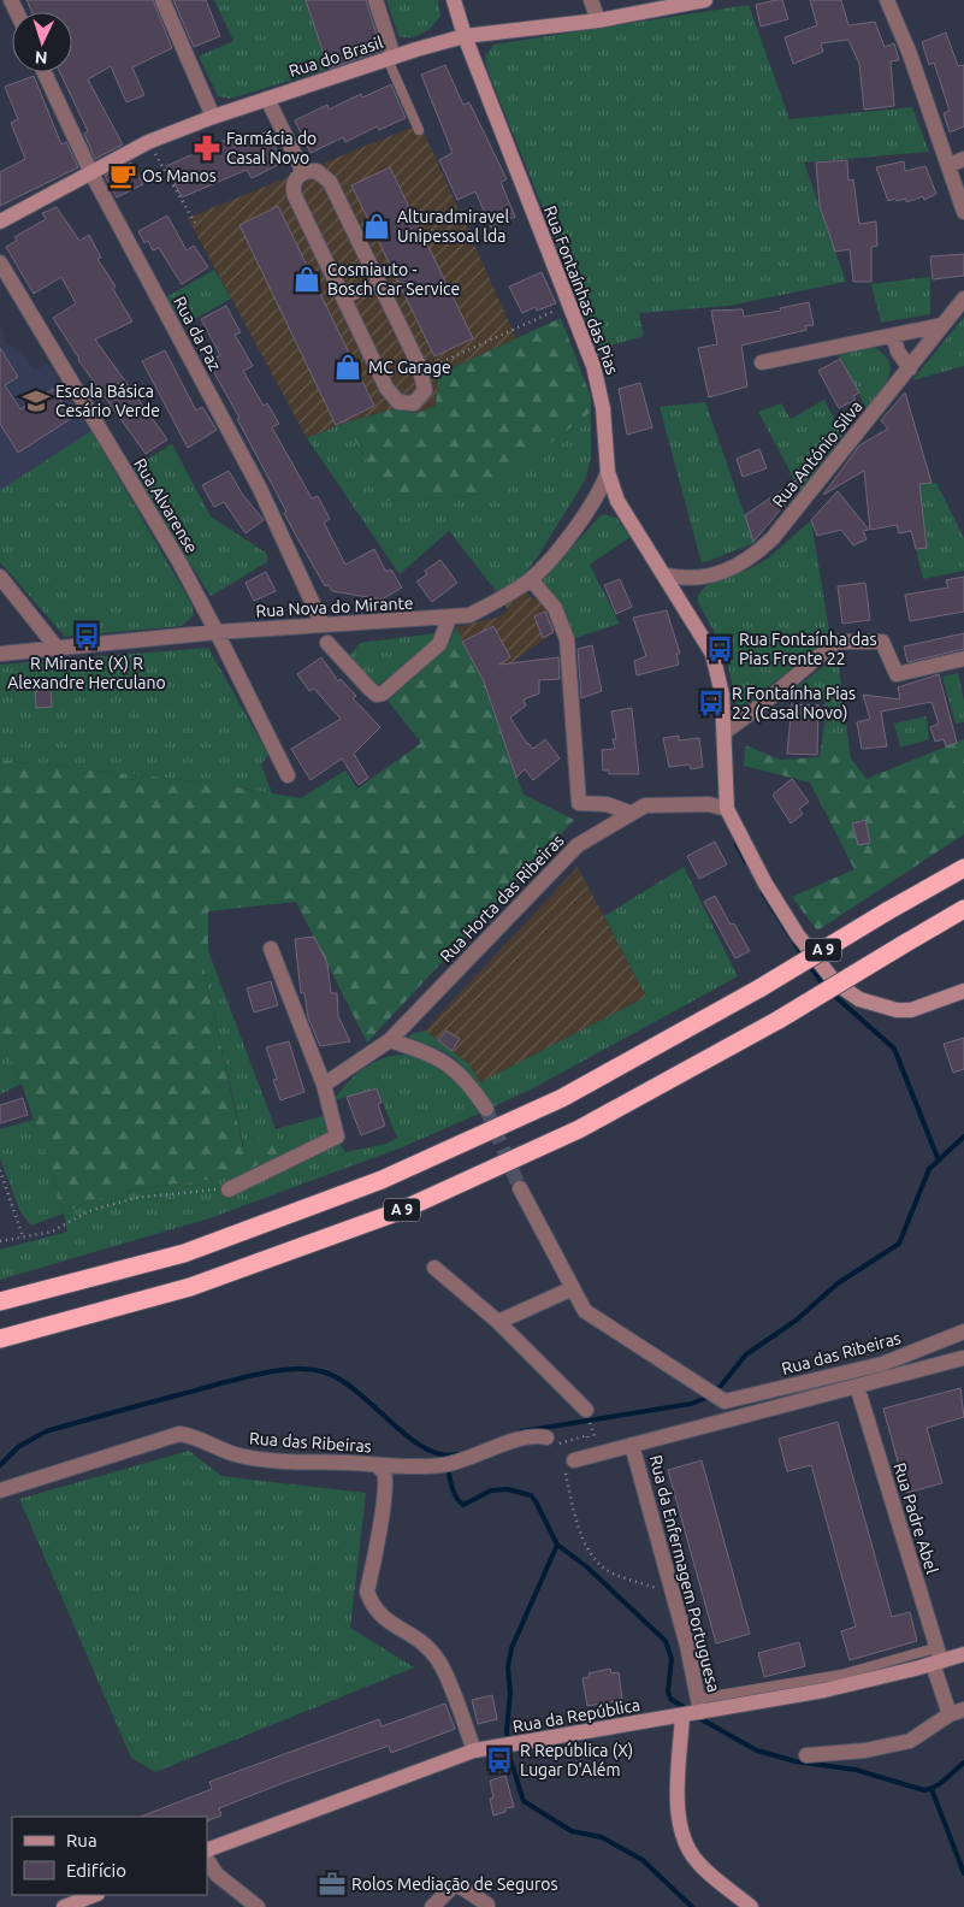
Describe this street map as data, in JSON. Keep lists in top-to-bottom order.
{
  "streets": {
    "highway": ["A 9"],
    "street": [
      "Rua do Brasil",
      "Rua Fontaínhas das Pias",
      "Rua da Paz",
      "Rua António Silva",
      "Rua Alvarense",
      "Rua Nova do Mirante",
      "Rua Horta das Ribeiras",
      "Rua das Ribeiras",
      "Rua Padre Abel",
      "Rua da Enfermagem Portuguesa",
      "Rua da República"
    ]
  },
  "crossings": [
    ["Rua do Brasil", "Rua Fontaínhas das Pias"],
    ["Rua do Brasil", "Rua da Paz"],
    ["Rua Fontaínhas das Pias", "Rua António Silva"],
    ["Rua Fontaínhas das Pias", "Rua Nova do Mirante"],
    ["Rua Fontaínhas das Pias", "Rua Horta das Ribeiras"],
    ["Rua da Paz", "Rua Nova do Mirante"],
    ["Rua Alvarense", "Rua Nova do Mirante"],
    ["Rua Padre Abel", "Rua da República"],
    ["Rua da Enfermagem Portuguesa", "Rua da República"]
  ],
  "places": {
    "pharmacy": ["Farmácia do Casal Novo"],
    "cafe": ["Os Manos"],
    "shop": ["Alturadmiravel Unipessoal lda", "Cosmiauto - Bosch Car Service", "MC Garage"],
    "school or university": ["Escola Básica Cesário Verde"],
    "bus stop": [
      "R Mirante (X) R Alexandre Herculano",
      "Rua Fontaínha das Pias Frente 22",
      "R Fontaínha Pias 22 (Casal Novo)",
      "R República (X) Lugar D'Além"
    ],
    "office": ["Rolos Mediação de Seguros"]
  },
  "legend": ["Rua", "Edifício"],
  "north": "bottom"
}
